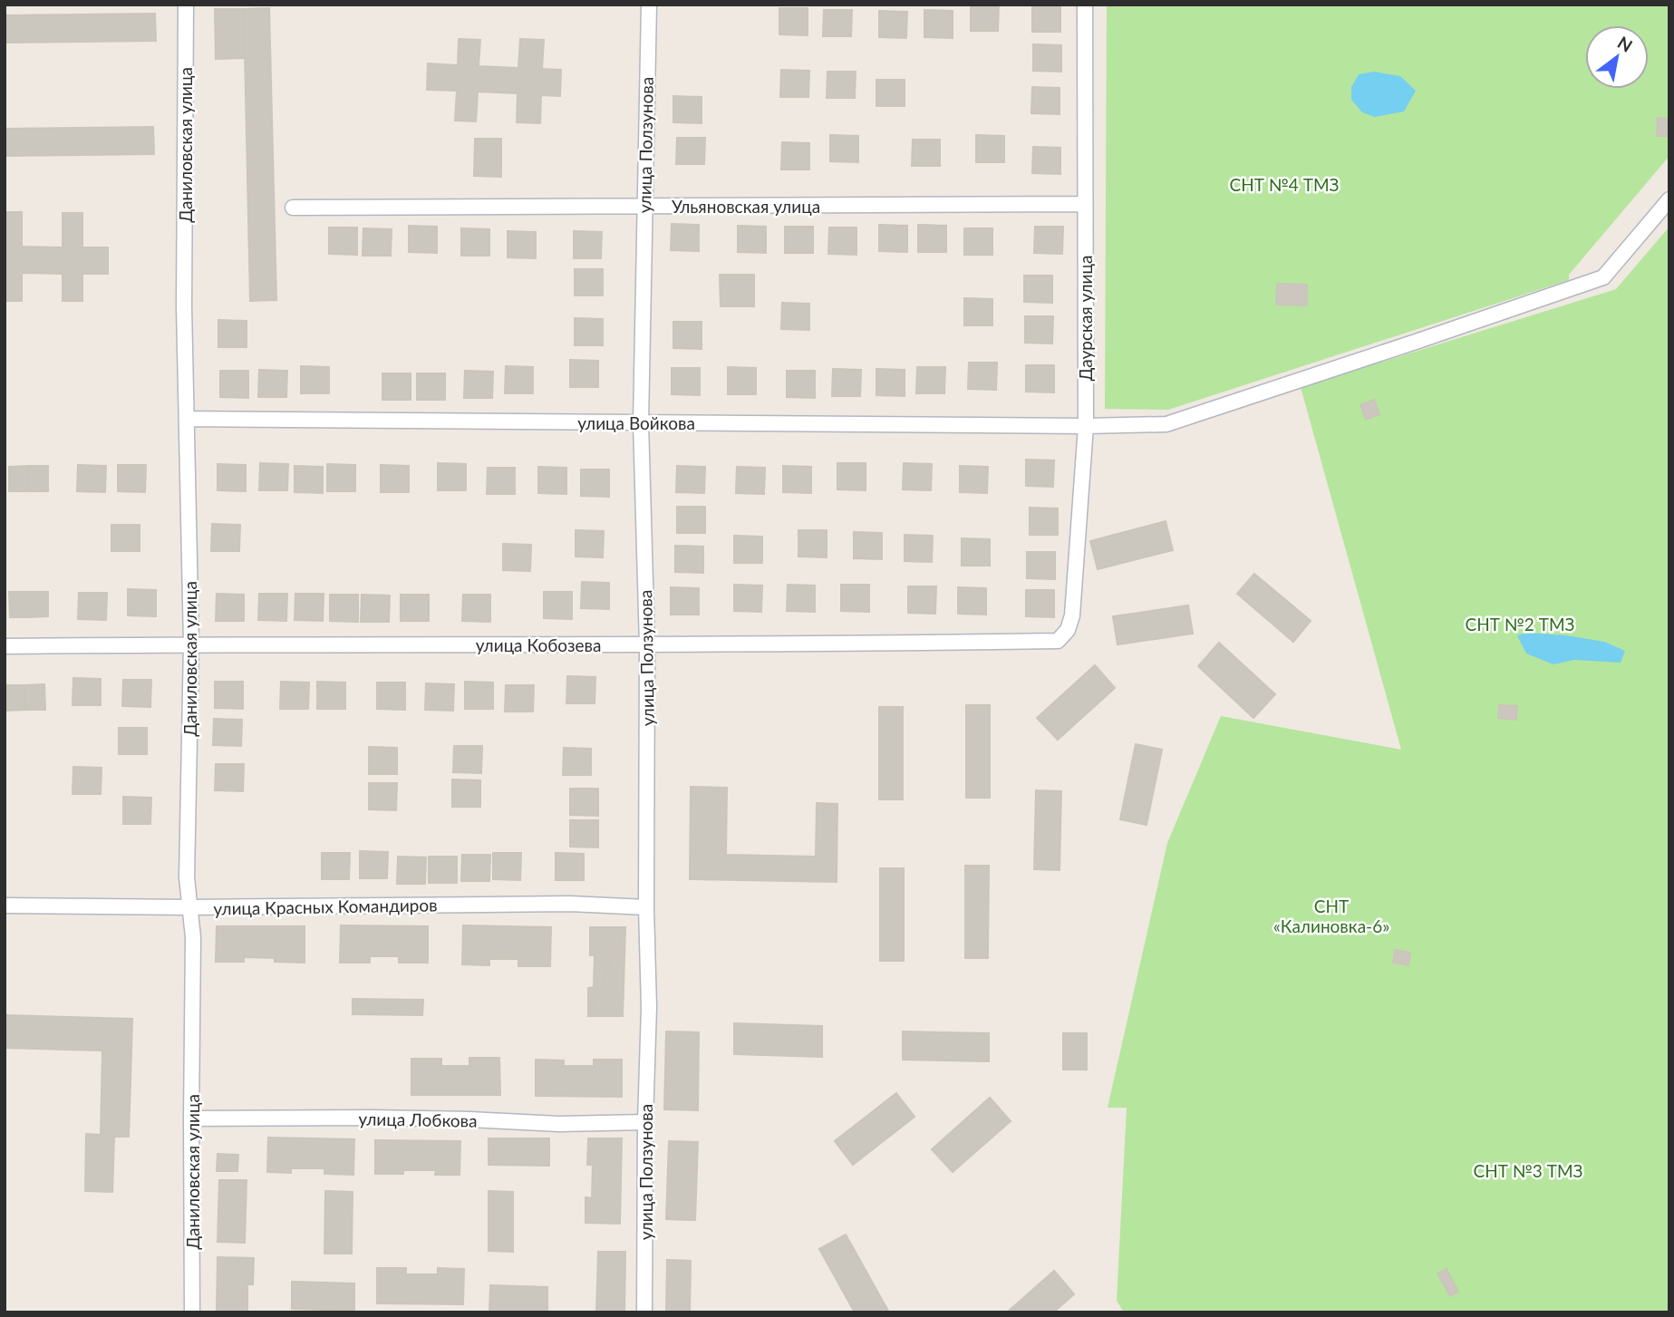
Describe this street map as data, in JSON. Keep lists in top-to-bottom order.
{
  "streets": {
    "street": [
      "Даниловская улица",
      "улица Ползунова",
      "Ульяновская улица",
      "Даурская улица",
      "улица Войкова",
      "улица Кобозева",
      "улица Красных Командиров",
      "улица Лобкова"
    ]
  },
  "crossings": [
    ["Даниловская улица", "улица Войкова"],
    ["Даниловская улица", "улица Кобозева"],
    ["Даниловская улица", "улица Красных Командиров"],
    ["Даниловская улица", "улица Лобкова"],
    ["улица Ползунова", "Ульяновская улица"],
    ["улица Ползунова", "улица Войкова"],
    ["улица Ползунова", "улица Кобозева"],
    ["улица Ползунова", "улица Красных Командиров"],
    ["улица Ползунова", "улица Лобкова"],
    ["Ульяновская улица", "Даурская улица"],
    ["Даурская улица", "улица Войкова"],
    ["Даурская улица", "улица Кобозева"]
  ],
  "parks": [
    "СНТ №4 ТМЗ",
    "СНТ №2 ТМЗ",
    "СНТ «Калиновка-6»",
    "СНТ №3 ТМЗ"
  ],
  "north": "top right"
}
